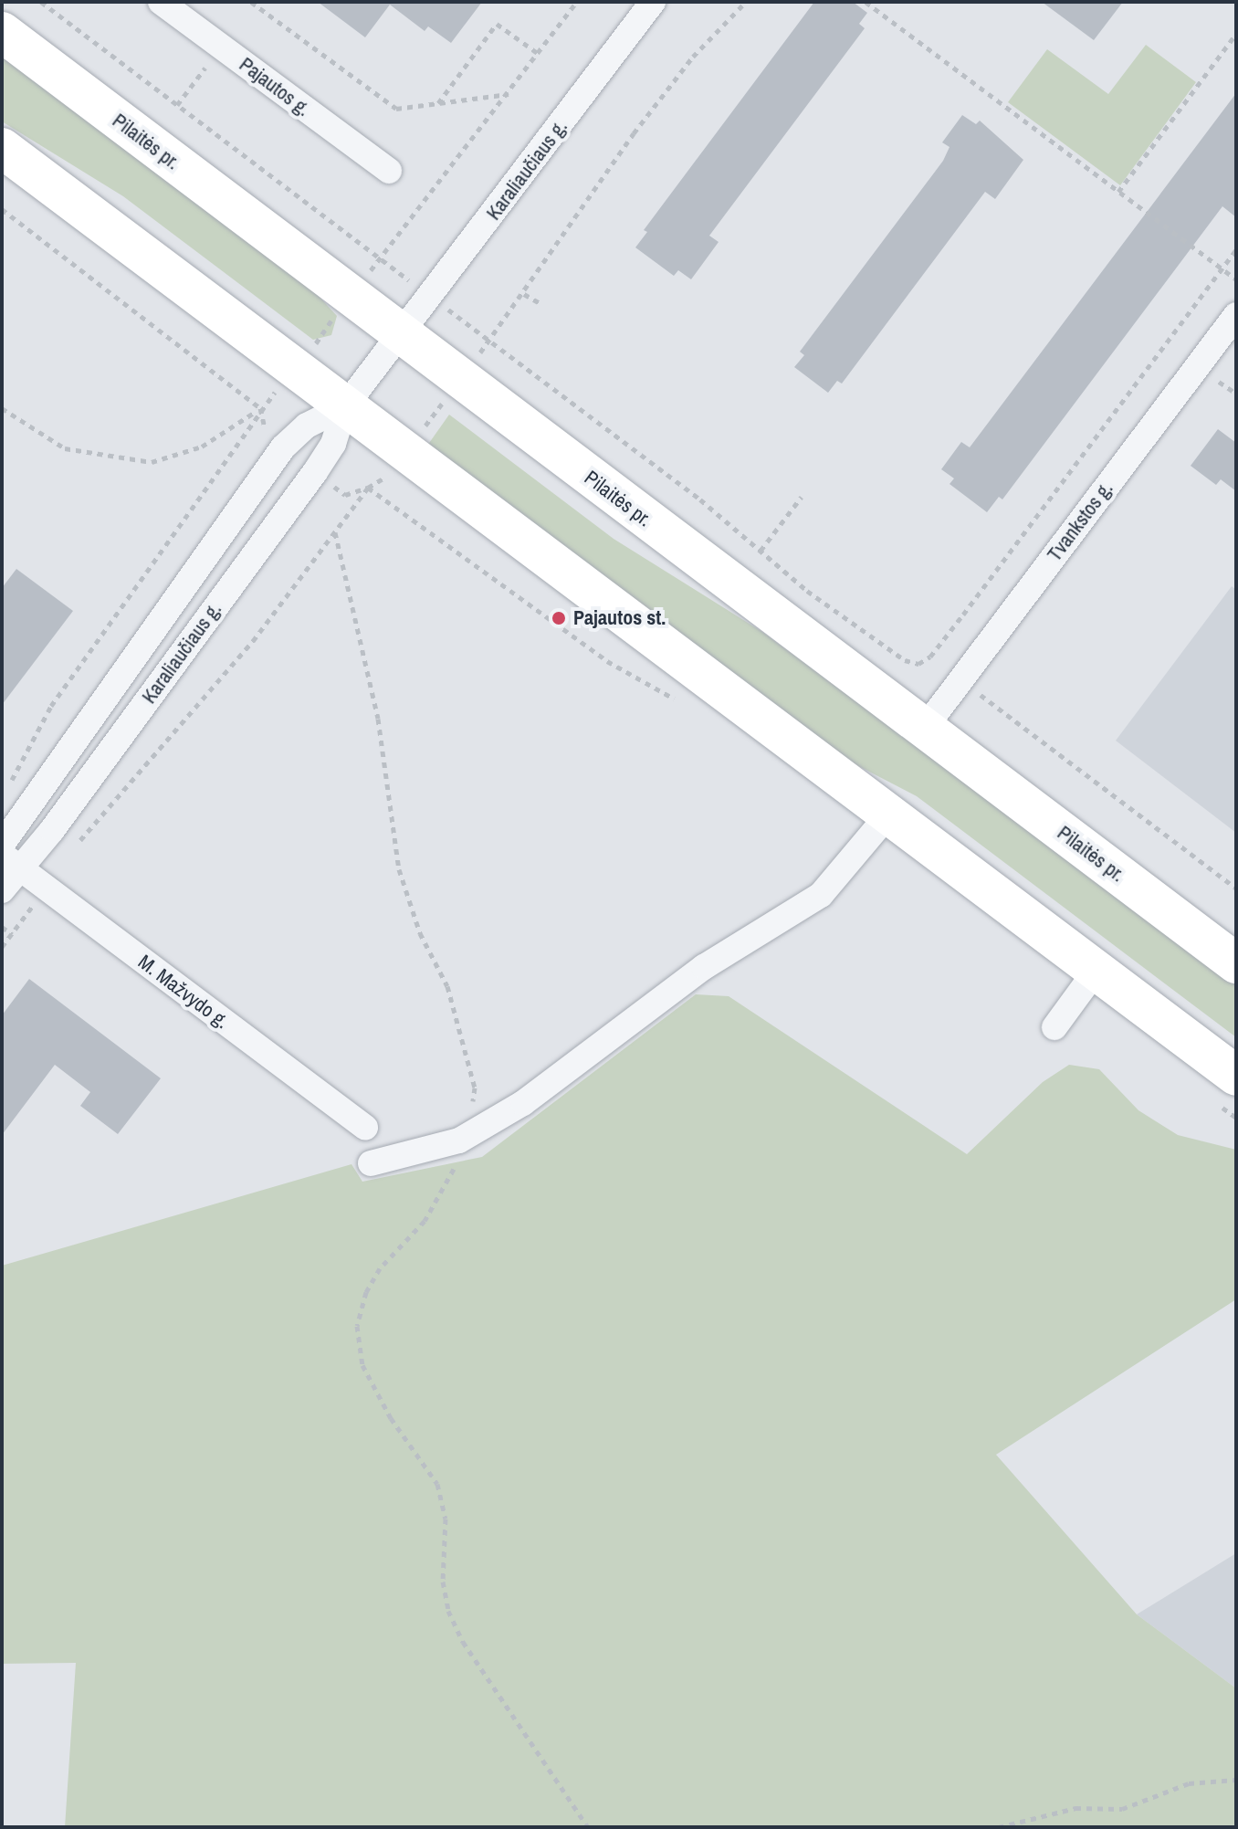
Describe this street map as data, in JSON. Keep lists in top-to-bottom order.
{
  "streets": {
    "main road": ["Pilaitės pr."],
    "street": [
      "Pajautos g.",
      "Karaliaučiaus g.",
      "Tvankstos g.",
      "M. Mažvydo g."
    ]
  },
  "crossings": [
    ["Pilaitės pr.", "Karaliaučiaus g."],
    ["Pilaitės pr.", "Tvankstos g."],
    ["Karaliaučiaus g.", "M. Mažvydo g."]
  ],
  "places": ["Pajautos st."]
}
